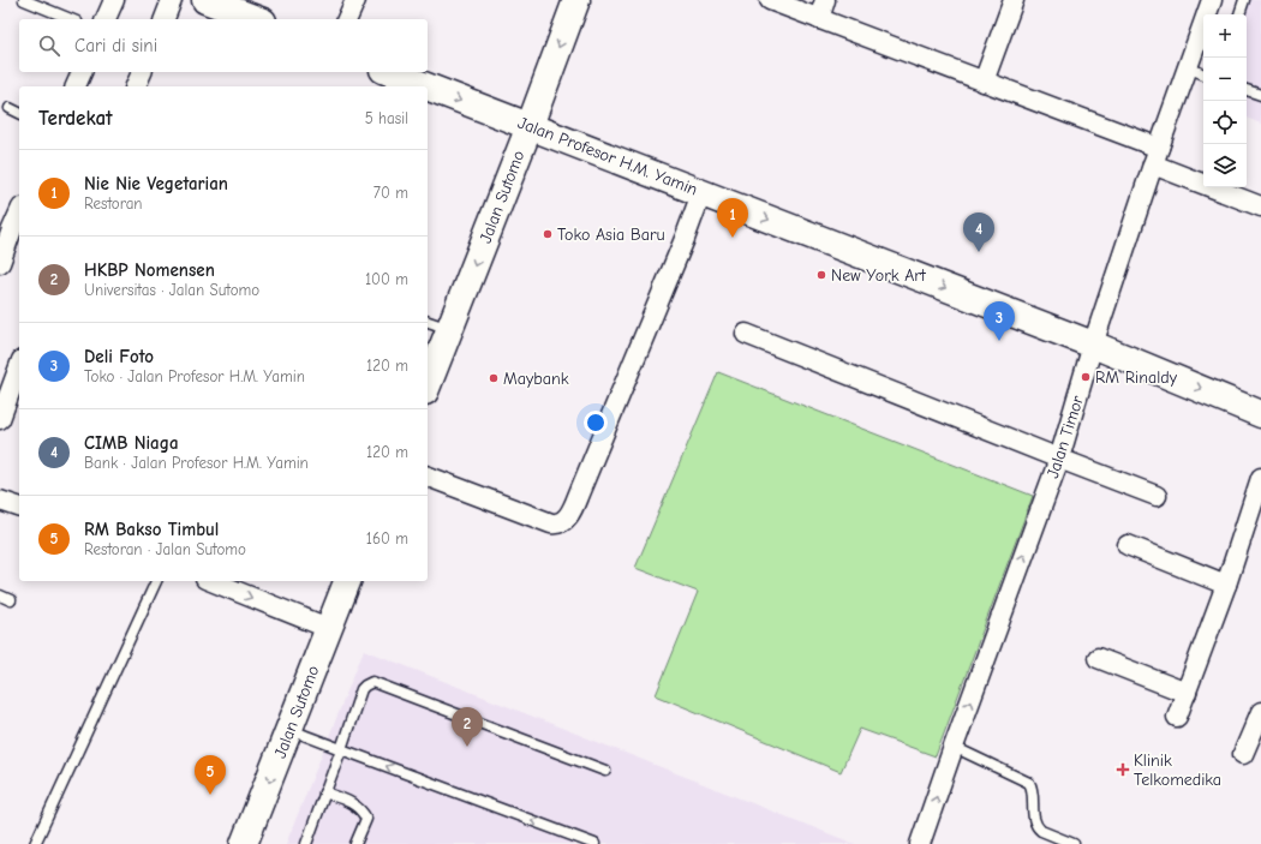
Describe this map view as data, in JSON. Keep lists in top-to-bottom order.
{
  "streets": {
    "main road": ["Jalan Profesor H.M. Yamin", "Jalan Sutomo"],
    "street": ["Jalan Timor"]
  },
  "crossings": [
    ["Jalan Profesor H.M. Yamin", "Jalan Sutomo"],
    ["Jalan Profesor H.M. Yamin", "Jalan Timor"]
  ],
  "one_way": ["Jalan Profesor H.M. Yamin", "Jalan Sutomo", "Jalan Timor"],
  "places": {
    "other": [
      "Toko Asia Baru",
      "New York Art",
      "RM Rinaldy",
      "Maybank"
    ],
    "health": ["Klinik Telkomedika"]
  },
  "page": {
    "map_buttons": ["+", "−"],
    "search": "Cari di sini",
    "heading": ["Terdekat", "5 hasil"],
    "list": [
      {
        "mark": "1",
        "name": "Nie Nie Vegetarian",
        "note": "Restoran",
        "value": "70 m"
      },
      {
        "mark": "2",
        "name": "HKBP Nomensen",
        "note": "Universitas · Jalan Sutomo",
        "value": "100 m"
      },
      {
        "mark": "3",
        "name": "Deli Foto",
        "note": "Toko · Jalan Profesor H.M. Yamin",
        "value": "120 m"
      },
      {
        "mark": "4",
        "name": "CIMB Niaga",
        "note": "Bank · Jalan Profesor H.M. Yamin",
        "value": "120 m"
      },
      {
        "mark": "5",
        "name": "RM Bakso Timbul",
        "note": "Restoran · Jalan Sutomo",
        "value": "160 m"
      }
    ],
    "pins": [
      "1",
      "4",
      "3",
      "2",
      "5"
    ]
  }
}
